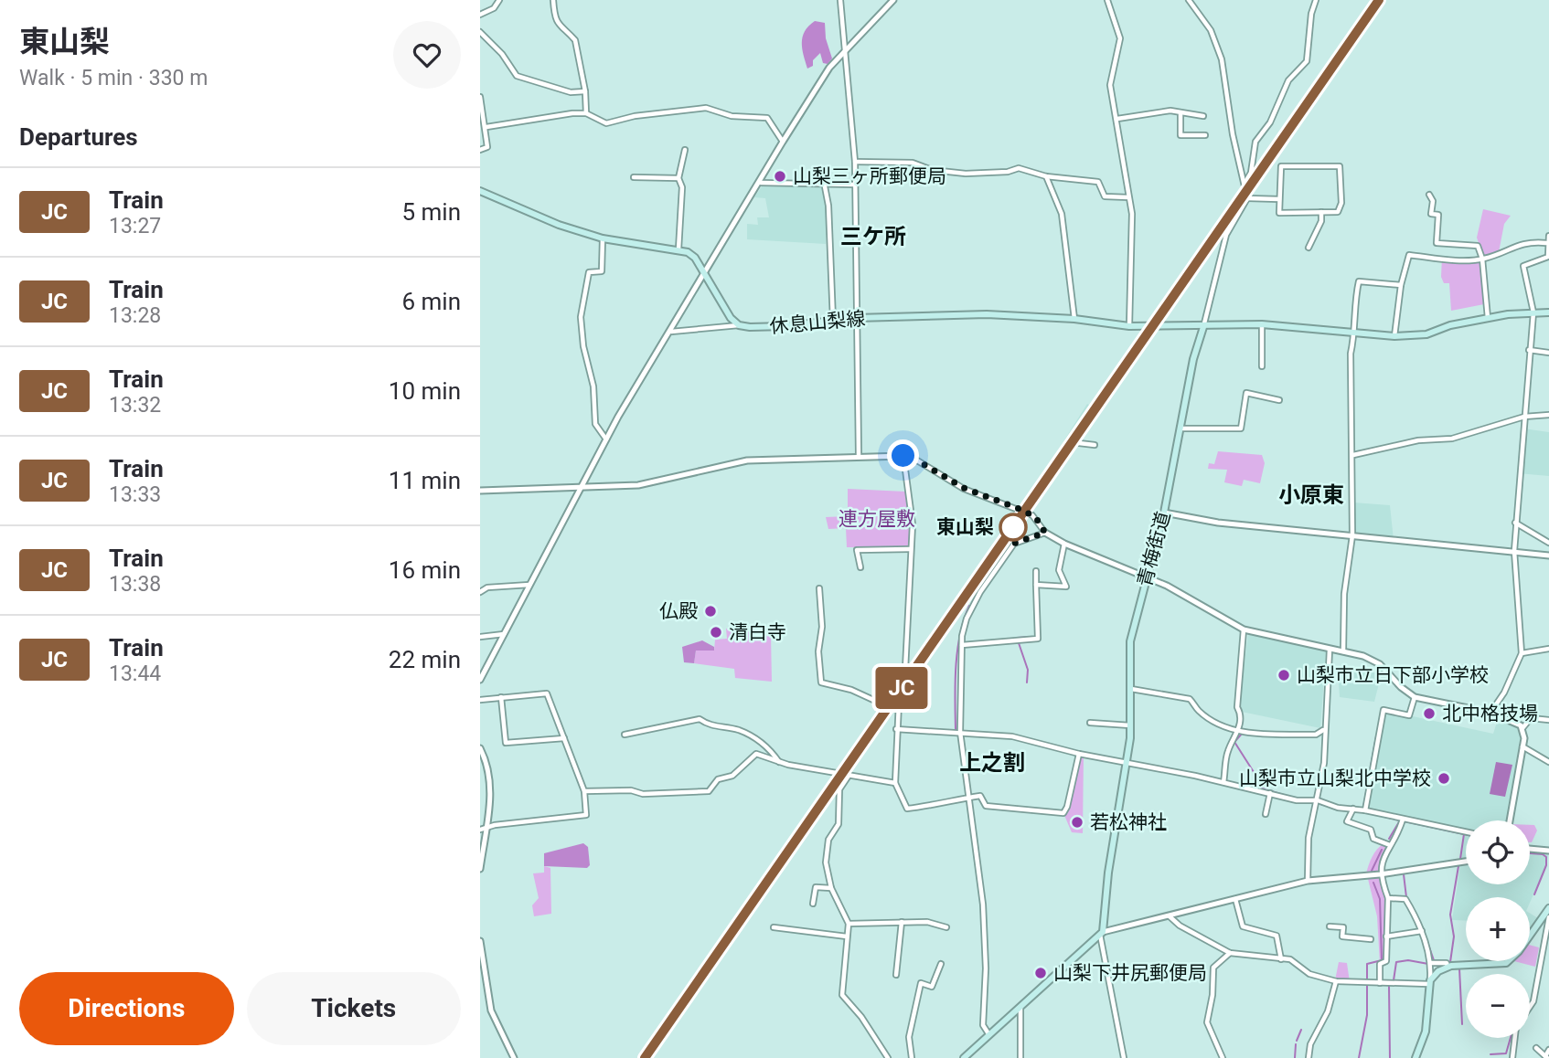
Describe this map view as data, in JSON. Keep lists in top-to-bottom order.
{
  "streets": {
    "main road": ["休息山梨線", "青梅街道"]
  },
  "crossings": [
    ["休息山梨線", "青梅街道"]
  ],
  "districts": ["三ケ所", "小原東", "上之割"],
  "parks": ["連方屋敷"],
  "places": [
    "山梨三ヶ所郵便局",
    "東山梨",
    "仏殿",
    "清白寺",
    "山梨市立日下部小学校",
    "北中格技場",
    "山梨市立山梨北中学校",
    "若松神社",
    "山梨下井尻郵便局"
  ],
  "page": {
    "heading": [
      ["東山梨", "Walk · 5 min · 330 m"],
      "Departures"
    ],
    "on_map": "JC",
    "list": [
      {
        "mark": "JC",
        "name": "Train",
        "note": "13:27",
        "value": "5 min"
      },
      {
        "mark": "JC",
        "name": "Train",
        "note": "13:28",
        "value": "6 min"
      },
      {
        "mark": "JC",
        "name": "Train",
        "note": "13:32",
        "value": "10 min"
      },
      {
        "mark": "JC",
        "name": "Train",
        "note": "13:33",
        "value": "11 min"
      },
      {
        "mark": "JC",
        "name": "Train",
        "note": "13:38",
        "value": "16 min"
      },
      {
        "mark": "JC",
        "name": "Train",
        "note": "13:44",
        "value": "22 min"
      }
    ],
    "map_buttons": ["+", "−"],
    "buttons": ["Directions", "Tickets"]
  }
}
